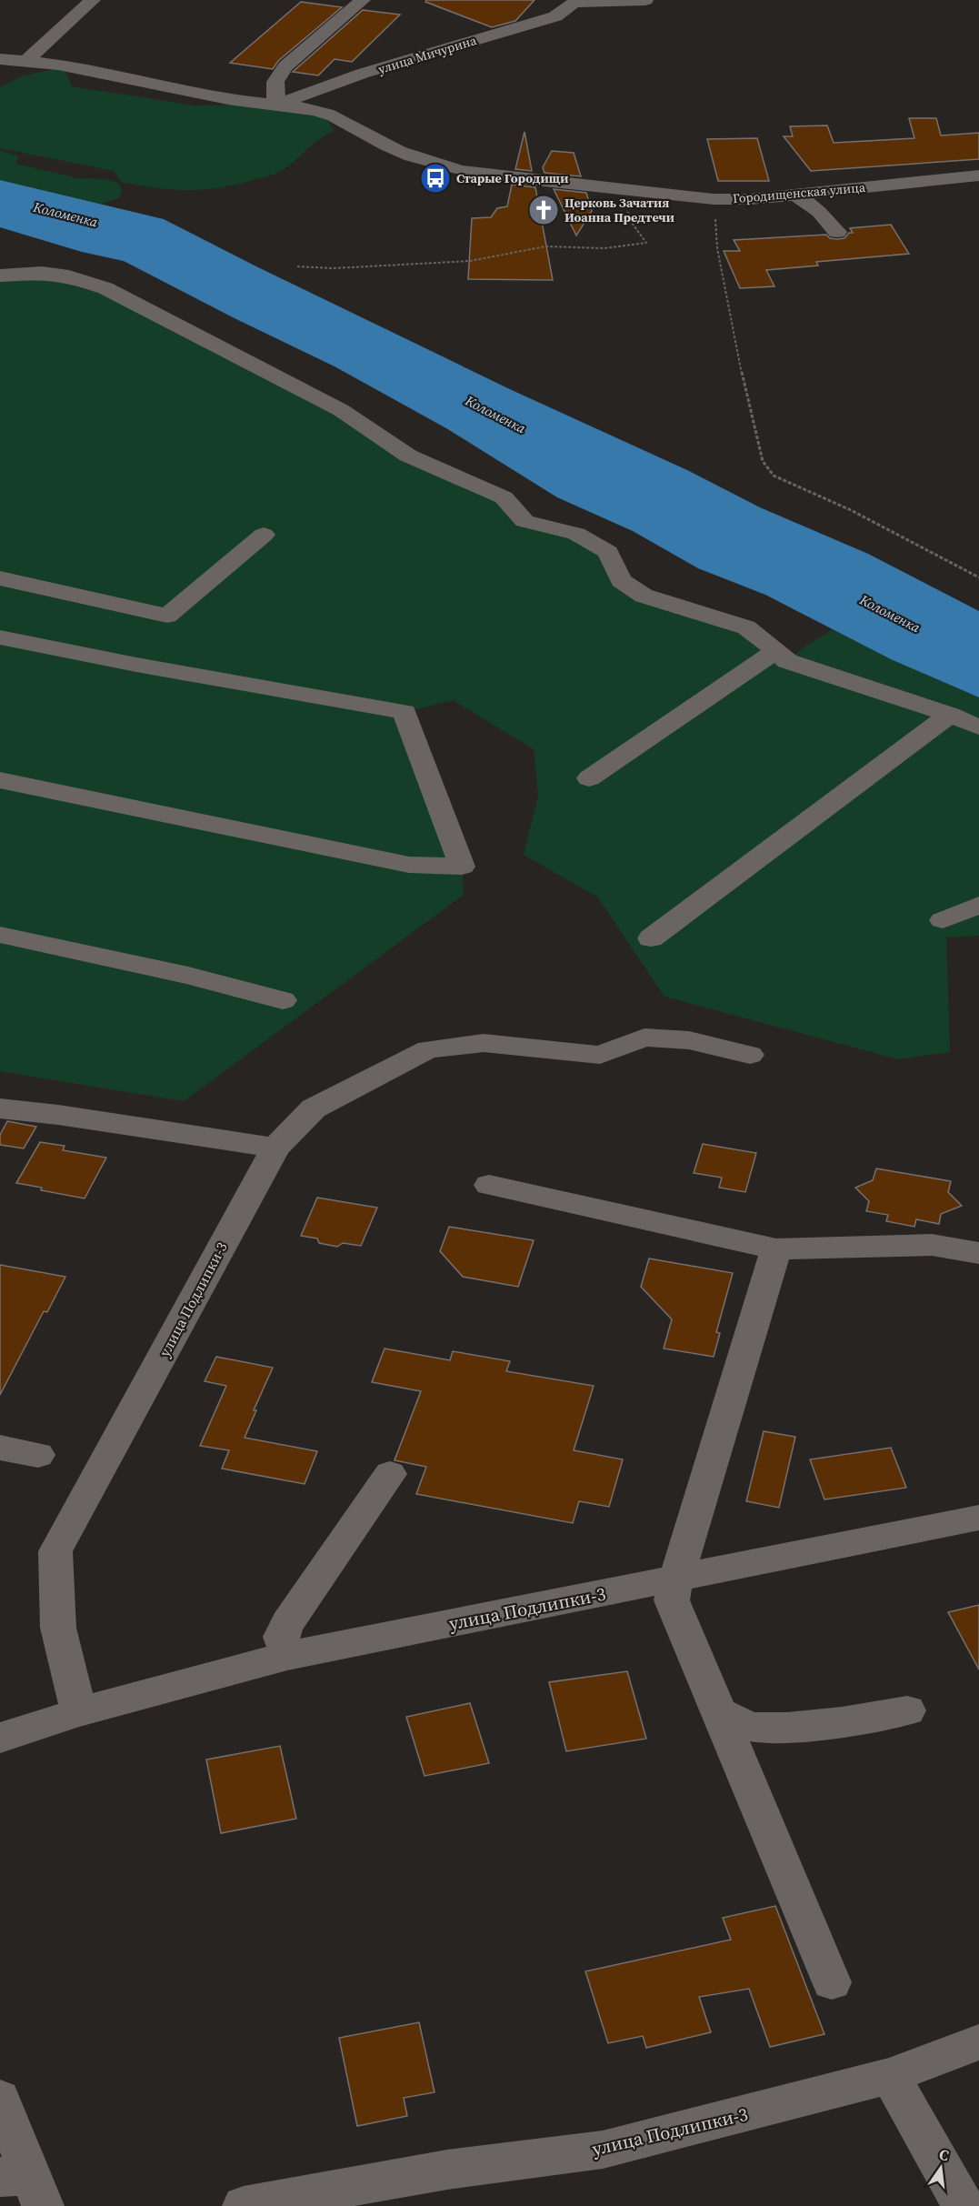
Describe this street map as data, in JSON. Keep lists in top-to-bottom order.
{
  "streets": {
    "street": ["улица Мичурина", "Городищенская улица", "улица Подлипки-3"]
  },
  "crossings": [
    ["улица Мичурина", "Городищенская улица"]
  ],
  "water": ["Коломенка"],
  "places": {
    "bus stop": ["Старые Городищи"],
    "church": ["Церковь Зачатия Иоанна Предтечи"]
  },
  "north": "top"
}
